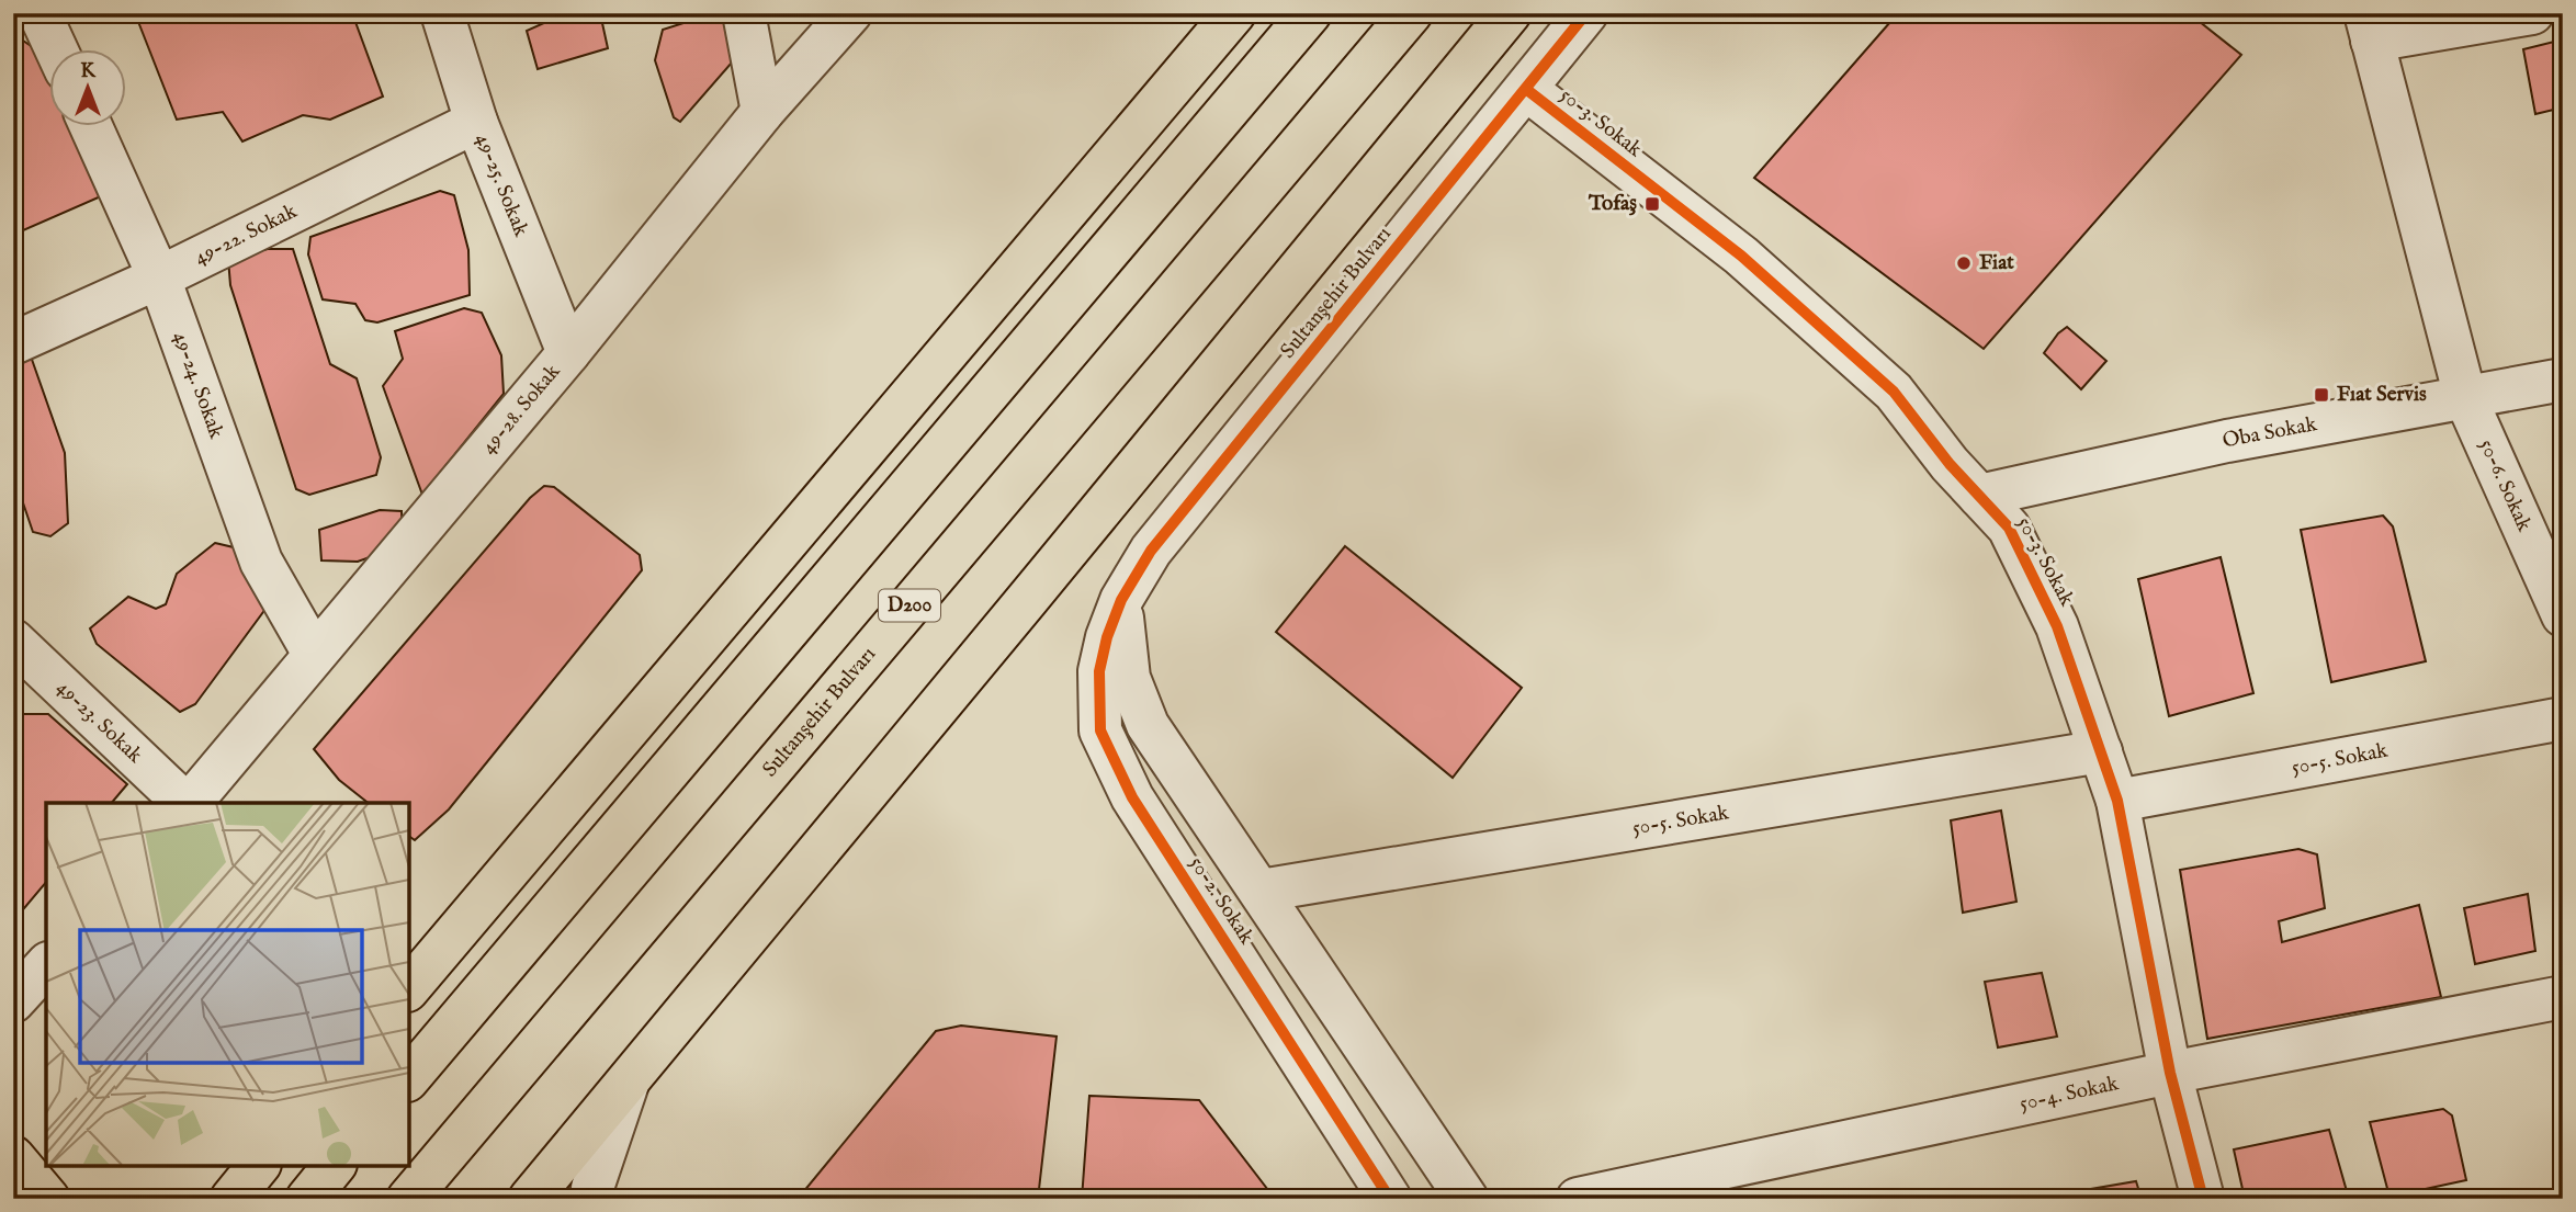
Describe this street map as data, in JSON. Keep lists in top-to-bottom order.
{
  "streets": {
    "main road": ["Sultanşehir Bulvarı", "D200"],
    "street": [
      "50-3. Sokak",
      "49-25. Sokak",
      "49-22. Sokak",
      "49-24. Sokak",
      "49-28. Sokak",
      "Oba Sokak",
      "50-6. Sokak",
      "49-23. Sokak",
      "50-5. Sokak",
      "50-2. Sokak",
      "50-4. Sokak"
    ]
  },
  "crossings": [
    ["50-3. Sokak", "Sultanşehir Bulvarı"],
    ["50-3. Sokak", "Oba Sokak"],
    ["50-3. Sokak", "50-5. Sokak"],
    ["50-3. Sokak", "50-4. Sokak"],
    ["49-25. Sokak", "49-22. Sokak"],
    ["49-25. Sokak", "49-28. Sokak"],
    ["49-22. Sokak", "49-24. Sokak"],
    ["Sultanşehir Bulvarı", "50-2. Sokak"],
    ["49-24. Sokak", "49-28. Sokak"],
    ["Oba Sokak", "50-6. Sokak"],
    ["50-5. Sokak", "50-2. Sokak"]
  ],
  "places": {
    "transit": ["Tofaş", "Fıat Servis"],
    "other": ["Fiat"]
  },
  "north": "top"
}
